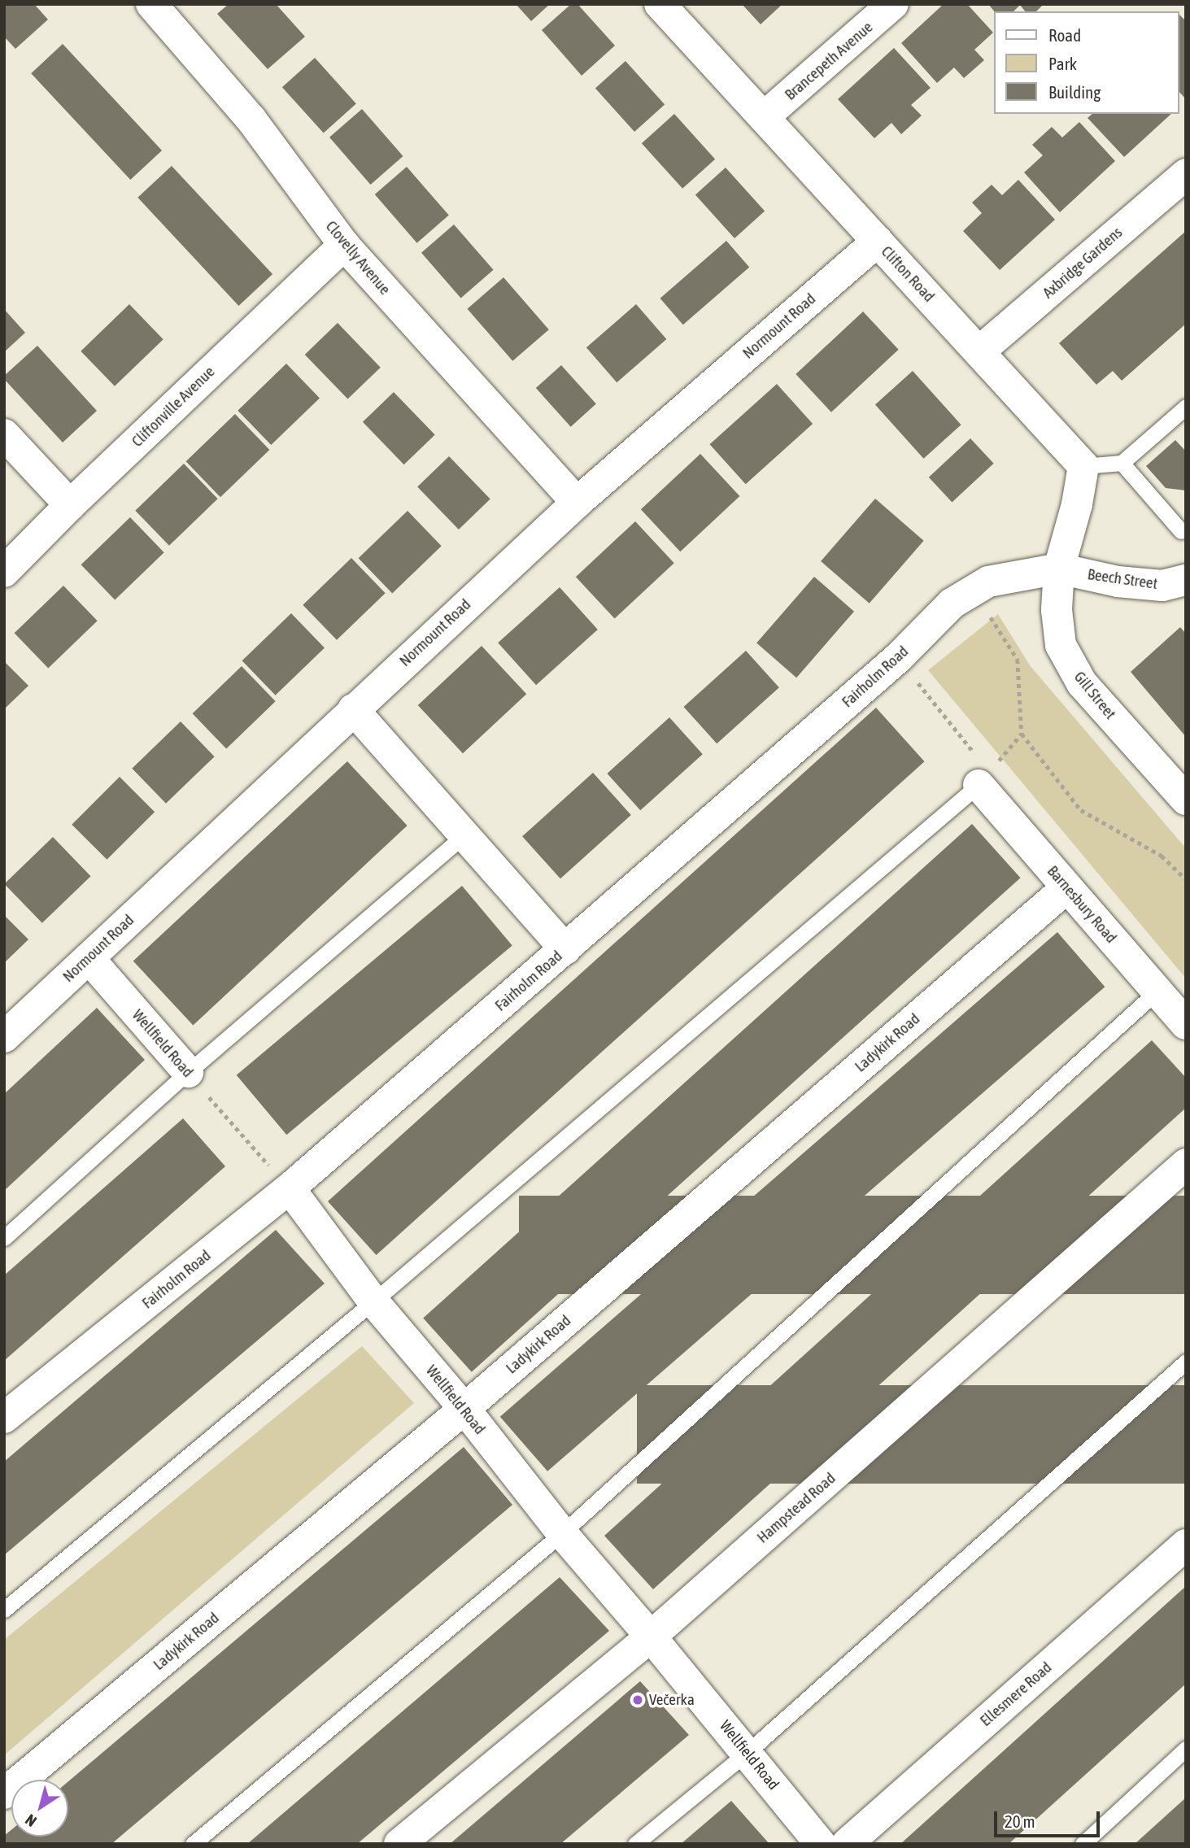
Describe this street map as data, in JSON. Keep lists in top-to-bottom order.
{
  "streets": {
    "street": [
      "Brancepeth Avenue",
      "Clovelly Avenue",
      "Axbridge Gardens",
      "Clifton Road",
      "Normount Road",
      "Cliftonville Avenue",
      "Beech Street",
      "Fairholm Road",
      "Gill Street",
      "Barnesbury Road",
      "Ladykirk Road",
      "Wellfield Road",
      "Hampstead Road",
      "Ellesmere Road"
    ]
  },
  "crossings": [
    ["Brancepeth Avenue", "Clifton Road"],
    ["Clovelly Avenue", "Normount Road"],
    ["Clovelly Avenue", "Cliftonville Avenue"],
    ["Axbridge Gardens", "Clifton Road"],
    ["Clifton Road", "Normount Road"],
    ["Normount Road", "Wellfield Road"],
    ["Beech Street", "Fairholm Road"],
    ["Beech Street", "Gill Street"],
    ["Fairholm Road", "Gill Street"],
    ["Fairholm Road", "Wellfield Road"],
    ["Barnesbury Road", "Ladykirk Road"],
    ["Ladykirk Road", "Wellfield Road"],
    ["Wellfield Road", "Hampstead Road"]
  ],
  "places": ["Večerka"],
  "legend": ["Road", "Park", "Building"],
  "scale_bar": "20 m",
  "north": "bottom left"
}
